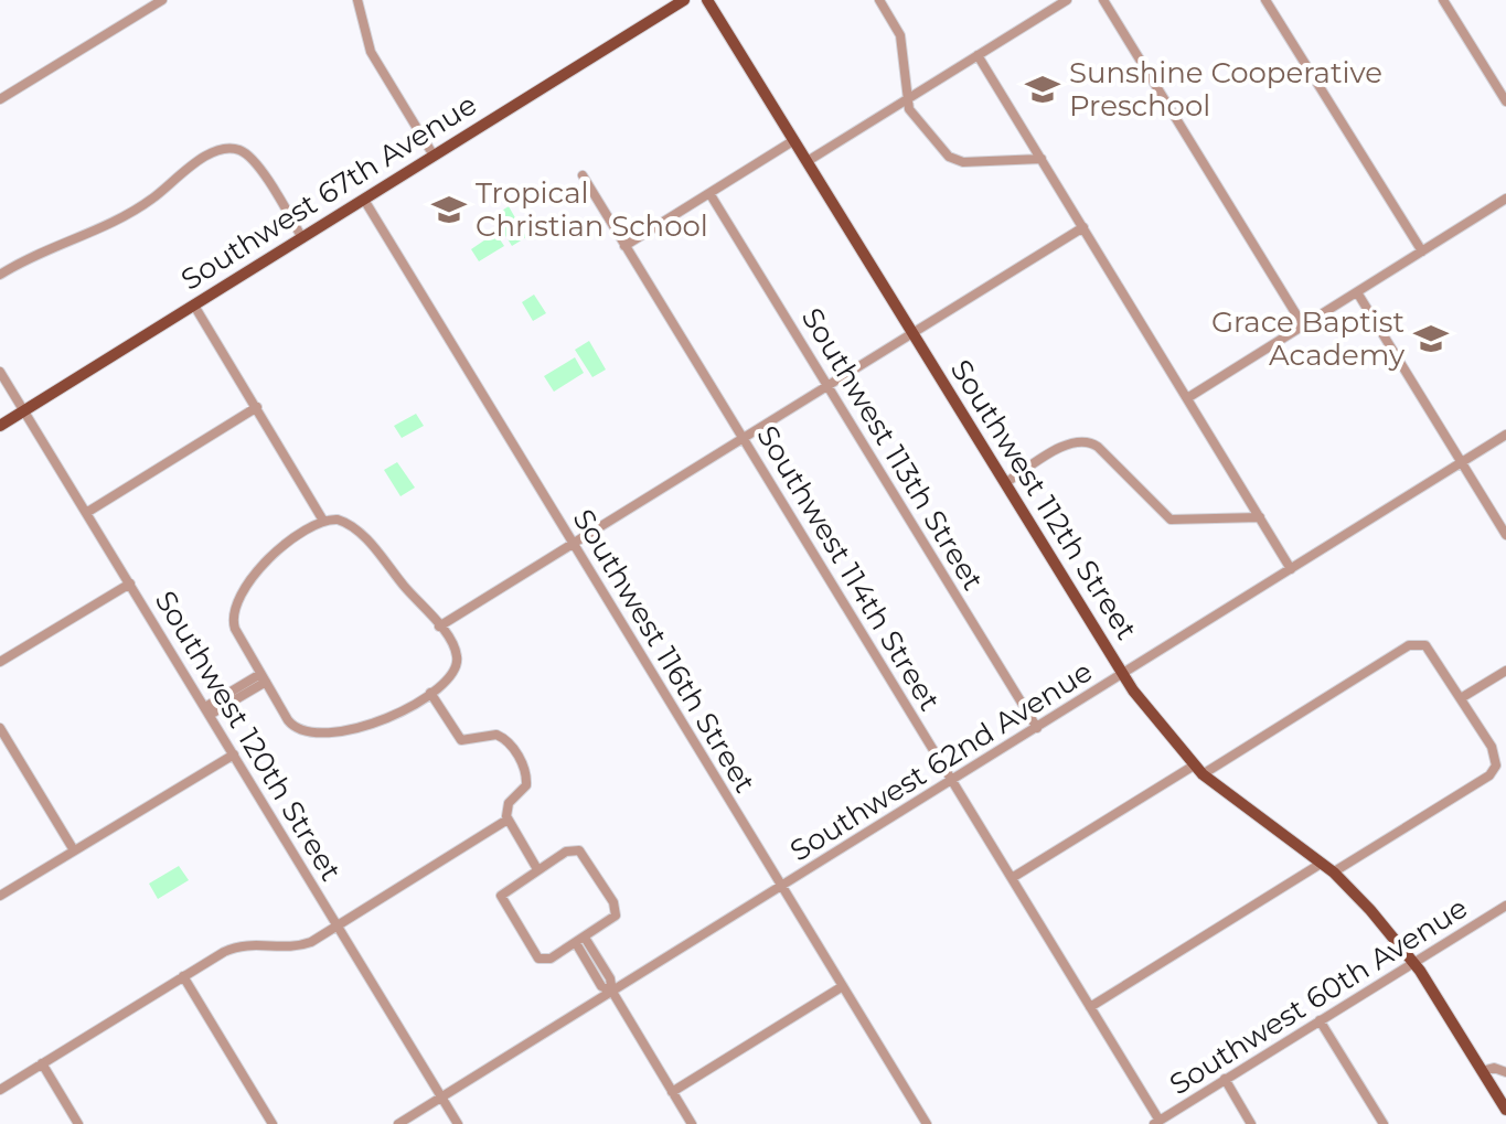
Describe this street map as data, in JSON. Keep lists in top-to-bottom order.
{
  "streets": {
    "main road": ["Southwest 67th Avenue", "Southwest 112th Street"],
    "street": [
      "Southwest 113th Street",
      "Southwest 114th Street",
      "Southwest 116th Street",
      "Southwest 120th Street",
      "Southwest 62nd Avenue",
      "Southwest 60th Avenue"
    ]
  },
  "crossings": [
    ["Southwest 67th Avenue", "Southwest 116th Street"],
    ["Southwest 67th Avenue", "Southwest 120th Street"],
    ["Southwest 113th Street", "Southwest 62nd Avenue"],
    ["Southwest 112th Street", "Southwest 62nd Avenue"],
    ["Southwest 112th Street", "Southwest 60th Avenue"],
    ["Southwest 114th Street", "Southwest 62nd Avenue"],
    ["Southwest 114th Street", "Southwest 60th Avenue"],
    ["Southwest 116th Street", "Southwest 62nd Avenue"],
    ["Southwest 120th Street", "Southwest 62nd Avenue"]
  ],
  "places": {
    "school or university": ["Sunshine Cooperative Preschool", "Tropical Christian School", "Grace Baptist Academy"]
  }
}
